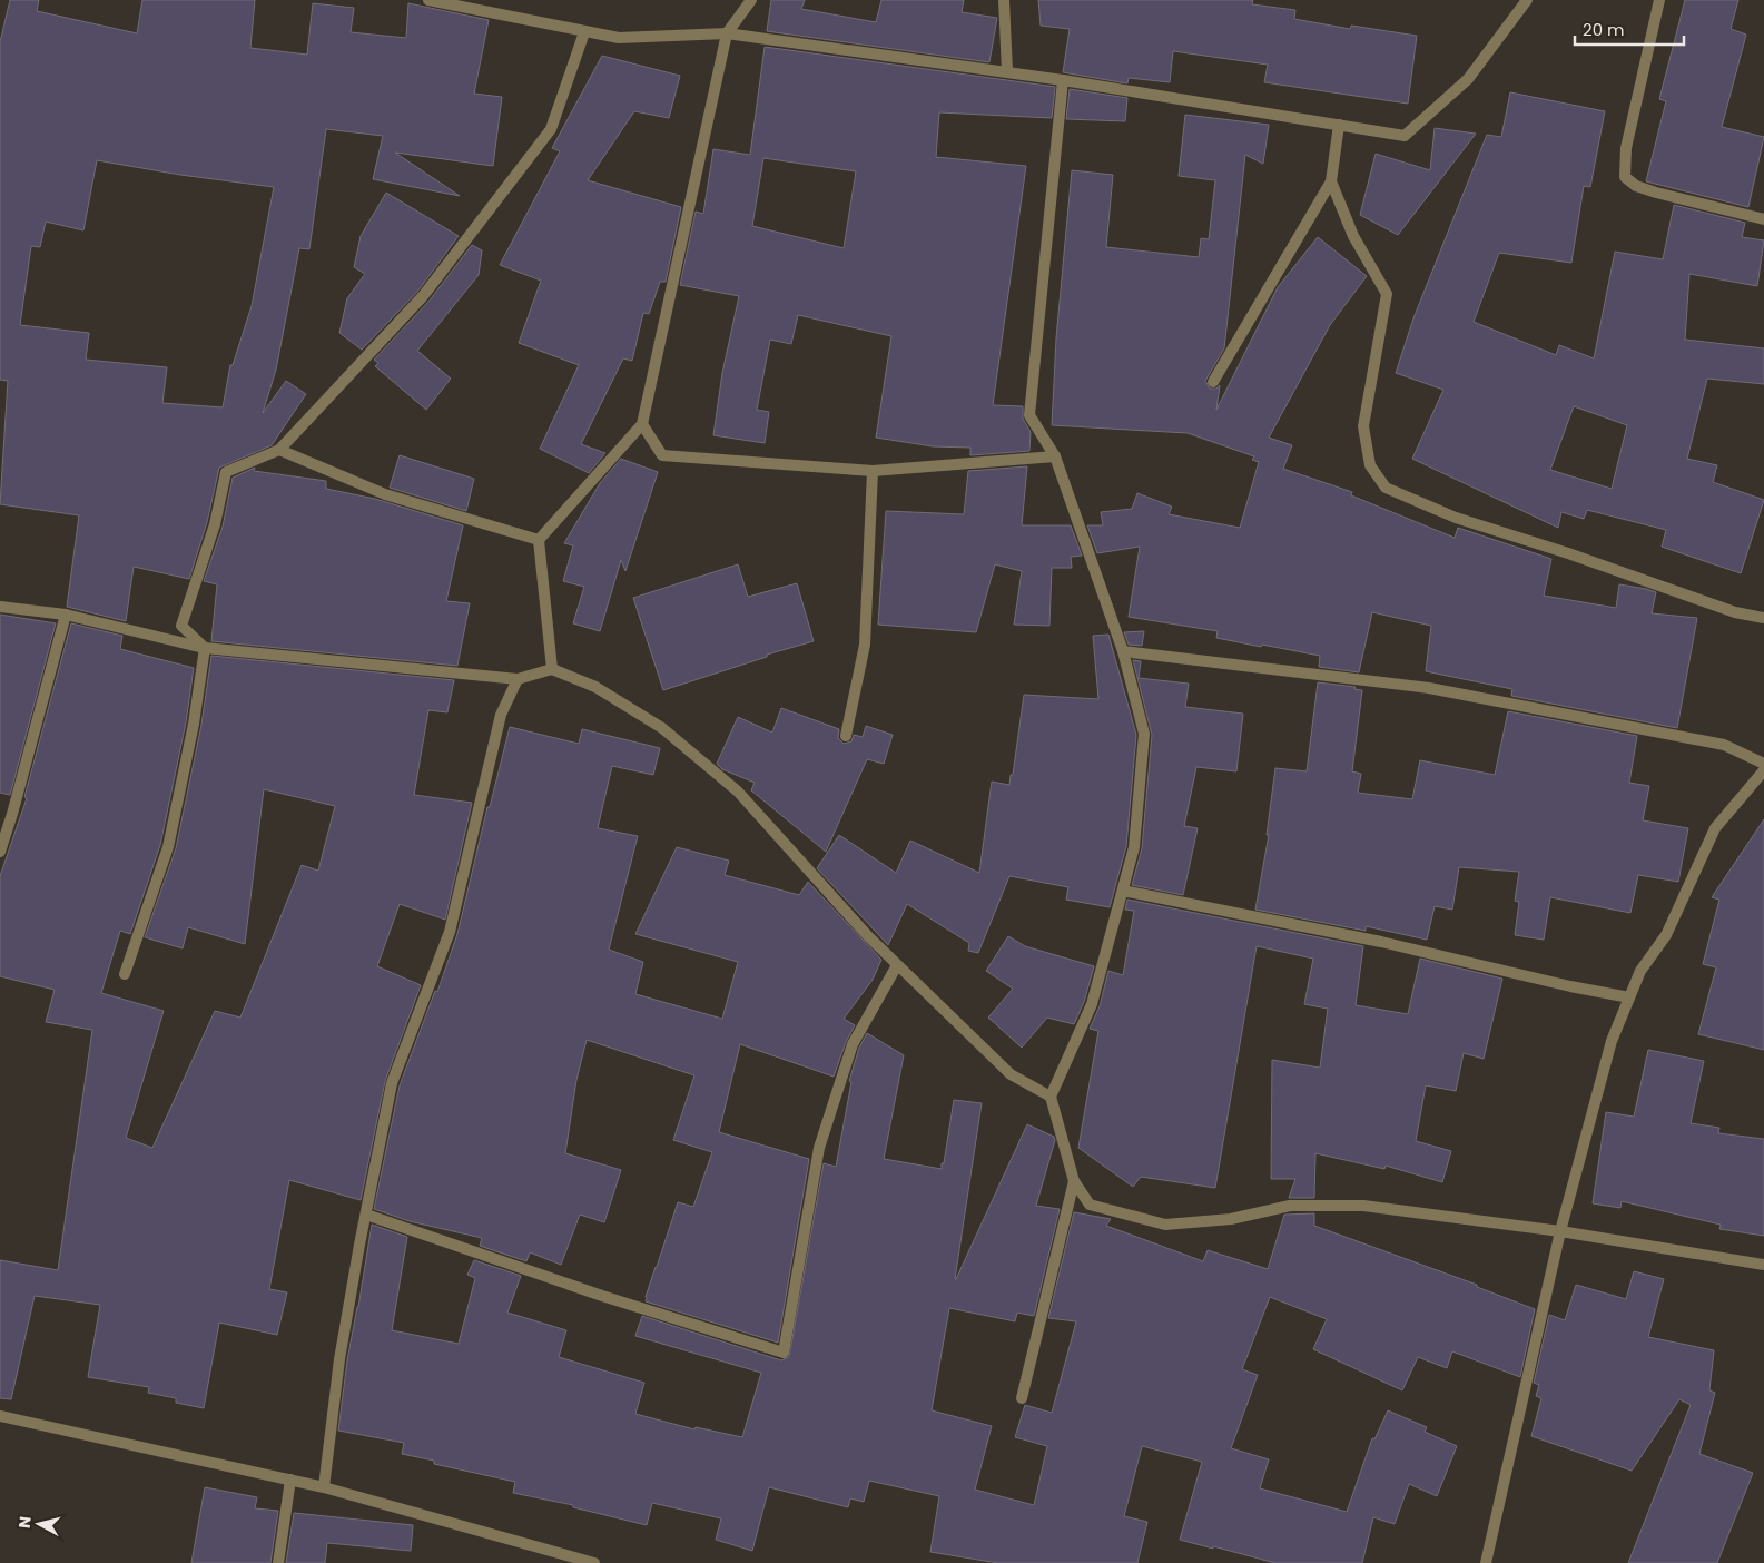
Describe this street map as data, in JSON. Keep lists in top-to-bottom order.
{
  "scale_bar": "20 m",
  "north": "left"
}
